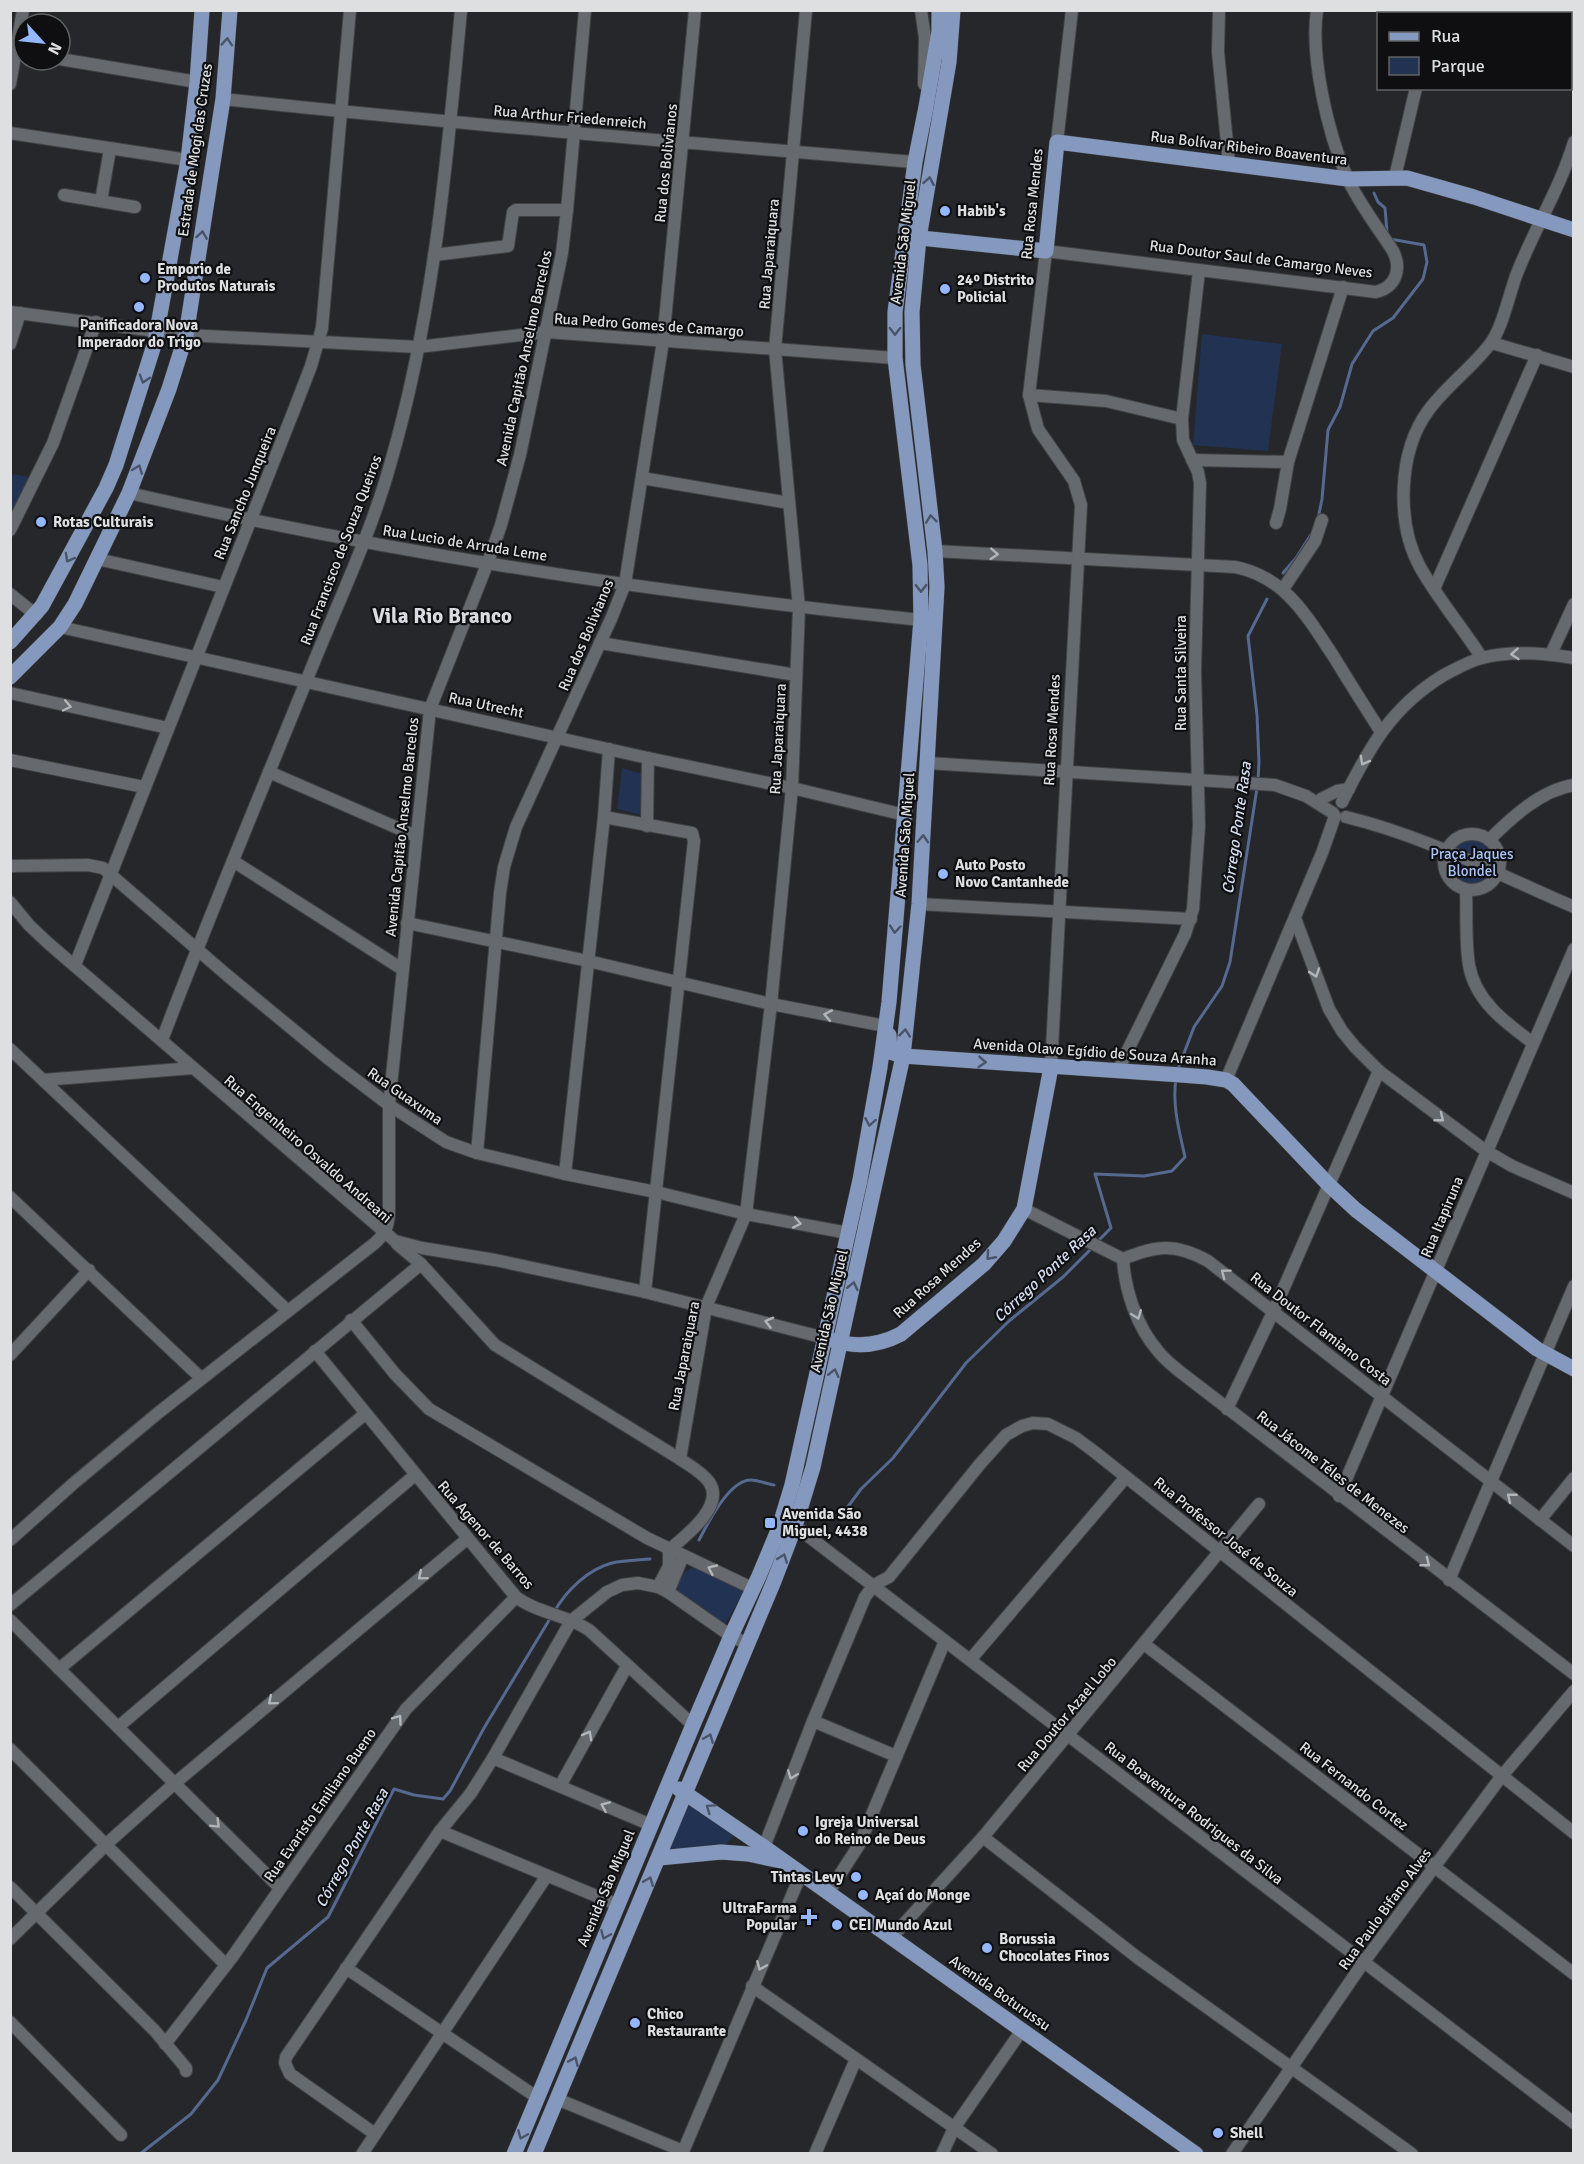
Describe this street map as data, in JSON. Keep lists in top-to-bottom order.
{
  "streets": {
    "main road": [
      "Rua Bolívar Ribeiro Boaventura",
      "Estrada de Mogi das Cruzes",
      "Rua Rosa Mendes",
      "Avenida São Miguel",
      "Rua Doutor Saul de Camargo Neves",
      "Avenida Olavo Egídio de Souza Aranha",
      "Avenida Boturussu"
    ],
    "street": [
      "Rua Arthur Friedenreich",
      "Rua dos Bolivianos",
      "Rua Japaraiquara",
      "Rua Pedro Gomes de Camargo",
      "Avenida Capitão Anselmo Barcelos",
      "Rua Sancho Junqueira",
      "Rua Lucio de Arruda Leme",
      "Rua Francisco de Souza Queiros",
      "Rua Santa Silveira",
      "Rua Utrecht",
      "Rua Guaxuma",
      "Rua Engenheiro Osvaldo Andreani",
      "Rua Itapiruna",
      "Rua Doutor Flamiano Costa",
      "Rua Jácome Téles de Menezes",
      "Rua Agenor de Barros",
      "Rua Professor José de Souza",
      "Rua Doutor Azael Lobo",
      "Rua Fernando Cortez",
      "Rua Evaristo Emiliano Bueno",
      "Rua Boaventura Rodrigues da Silva",
      "Rua Paulo Bifano Alves"
    ]
  },
  "crossings": [
    ["Rua Arthur Friedenreich", "Estrada de Mogi das Cruzes"],
    ["Rua Arthur Friedenreich", "Rua dos Bolivianos"],
    ["Rua Arthur Friedenreich", "Avenida São Miguel"],
    ["Rua Arthur Friedenreich", "Rua Japaraiquara"],
    ["Rua Arthur Friedenreich", "Avenida Capitão Anselmo Barcelos"],
    ["Rua Arthur Friedenreich", "Rua Sancho Junqueira"],
    ["Rua Arthur Friedenreich", "Rua Francisco de Souza Queiros"],
    ["Rua Bolívar Ribeiro Boaventura", "Rua Rosa Mendes"],
    ["Rua Bolívar Ribeiro Boaventura", "Rua Doutor Saul de Camargo Neves"],
    ["Estrada de Mogi das Cruzes", "Rua Pedro Gomes de Camargo"],
    ["Estrada de Mogi das Cruzes", "Rua Lucio de Arruda Leme"],
    ["Estrada de Mogi das Cruzes", "Rua Utrecht"],
    ["Rua dos Bolivianos", "Rua Pedro Gomes de Camargo"],
    ["Rua dos Bolivianos", "Rua Lucio de Arruda Leme"],
    ["Rua dos Bolivianos", "Rua Utrecht"],
    ["Rua dos Bolivianos", "Rua Guaxuma"],
    ["Rua Rosa Mendes", "Avenida São Miguel"],
    ["Rua Rosa Mendes", "Rua Doutor Saul de Camargo Neves"],
    ["Rua Rosa Mendes", "Avenida Olavo Egídio de Souza Aranha"],
    ["Rua Rosa Mendes", "Rua Engenheiro Osvaldo Andreani"],
    ["Avenida São Miguel", "Rua Doutor Saul de Camargo Neves"],
    ["Avenida São Miguel", "Rua Pedro Gomes de Camargo"],
    ["Avenida São Miguel", "Rua Lucio de Arruda Leme"],
    ["Avenida São Miguel", "Rua Utrecht"],
    ["Avenida São Miguel", "Avenida Olavo Egídio de Souza Aranha"],
    ["Avenida São Miguel", "Rua Guaxuma"],
    ["Avenida São Miguel", "Rua Engenheiro Osvaldo Andreani"],
    ["Avenida São Miguel", "Rua Agenor de Barros"],
    ["Avenida São Miguel", "Rua Boaventura Rodrigues da Silva"],
    ["Avenida São Miguel", "Avenida Boturussu"],
    ["Rua Japaraiquara", "Rua Pedro Gomes de Camargo"],
    ["Rua Japaraiquara", "Rua Lucio de Arruda Leme"],
    ["Rua Japaraiquara", "Rua Utrecht"],
    ["Rua Japaraiquara", "Rua Guaxuma"],
    ["Rua Japaraiquara", "Rua Engenheiro Osvaldo Andreani"],
    ["Rua Doutor Saul de Camargo Neves", "Rua Santa Silveira"],
    ["Rua Pedro Gomes de Camargo", "Avenida Capitão Anselmo Barcelos"],
    ["Rua Pedro Gomes de Camargo", "Rua Sancho Junqueira"],
    ["Rua Pedro Gomes de Camargo", "Rua Francisco de Souza Queiros"],
    ["Avenida Capitão Anselmo Barcelos", "Rua Lucio de Arruda Leme"],
    ["Avenida Capitão Anselmo Barcelos", "Rua Utrecht"],
    ["Avenida Capitão Anselmo Barcelos", "Rua Guaxuma"],
    ["Avenida Capitão Anselmo Barcelos", "Rua Engenheiro Osvaldo Andreani"],
    ["Rua Sancho Junqueira", "Rua Lucio de Arruda Leme"],
    ["Rua Sancho Junqueira", "Rua Utrecht"],
    ["Rua Sancho Junqueira", "Rua Guaxuma"],
    ["Rua Sancho Junqueira", "Rua Engenheiro Osvaldo Andreani"],
    ["Rua Lucio de Arruda Leme", "Rua Francisco de Souza Queiros"],
    ["Rua Francisco de Souza Queiros", "Rua Utrecht"],
    ["Rua Francisco de Souza Queiros", "Rua Guaxuma"],
    ["Rua Francisco de Souza Queiros", "Rua Engenheiro Osvaldo Andreani"],
    ["Rua Santa Silveira", "Avenida Olavo Egídio de Souza Aranha"],
    ["Avenida Olavo Egídio de Souza Aranha", "Rua Itapiruna"],
    ["Rua Itapiruna", "Rua Doutor Flamiano Costa"],
    ["Rua Itapiruna", "Rua Jácome Téles de Menezes"],
    ["Rua Doutor Flamiano Costa", "Rua Jácome Téles de Menezes"],
    ["Rua Agenor de Barros", "Rua Evaristo Emiliano Bueno"],
    ["Rua Professor José de Souza", "Rua Doutor Azael Lobo"],
    ["Rua Professor José de Souza", "Rua Boaventura Rodrigues da Silva"],
    ["Rua Professor José de Souza", "Rua Paulo Bifano Alves"],
    ["Rua Doutor Azael Lobo", "Rua Fernando Cortez"],
    ["Rua Doutor Azael Lobo", "Rua Boaventura Rodrigues da Silva"],
    ["Rua Doutor Azael Lobo", "Avenida Boturussu"],
    ["Rua Fernando Cortez", "Rua Paulo Bifano Alves"],
    ["Rua Boaventura Rodrigues da Silva", "Rua Paulo Bifano Alves"]
  ],
  "one_way": ["Rua Doutor Flamiano Costa", "Rua Jácome Téles de Menezes"],
  "districts": ["Vila Rio Branco"],
  "water": ["Córrego Ponte Rasa"],
  "parks": ["Praça Jaques Blondel"],
  "places": {
    "other": [
      "Habib's",
      "Emporio de Produtos Naturais",
      "24º Distrito Policial",
      "Panificadora Nova Imperador do Trigo",
      "Rotas Culturais",
      "Auto Posto Novo Cantanhede",
      "Igreja Universal do Reino de Deus",
      "Tintas Levy",
      "Açaí do Monge",
      "CEI Mundo Azul",
      "Borussia Chocolates Finos",
      "Chico Restaurante",
      "Shell"
    ],
    "transit": ["Avenida São Miguel, 4438"],
    "health": ["UltraFarma Popular"]
  },
  "legend": ["Rua", "Parque"],
  "north": "bottom right"
}
